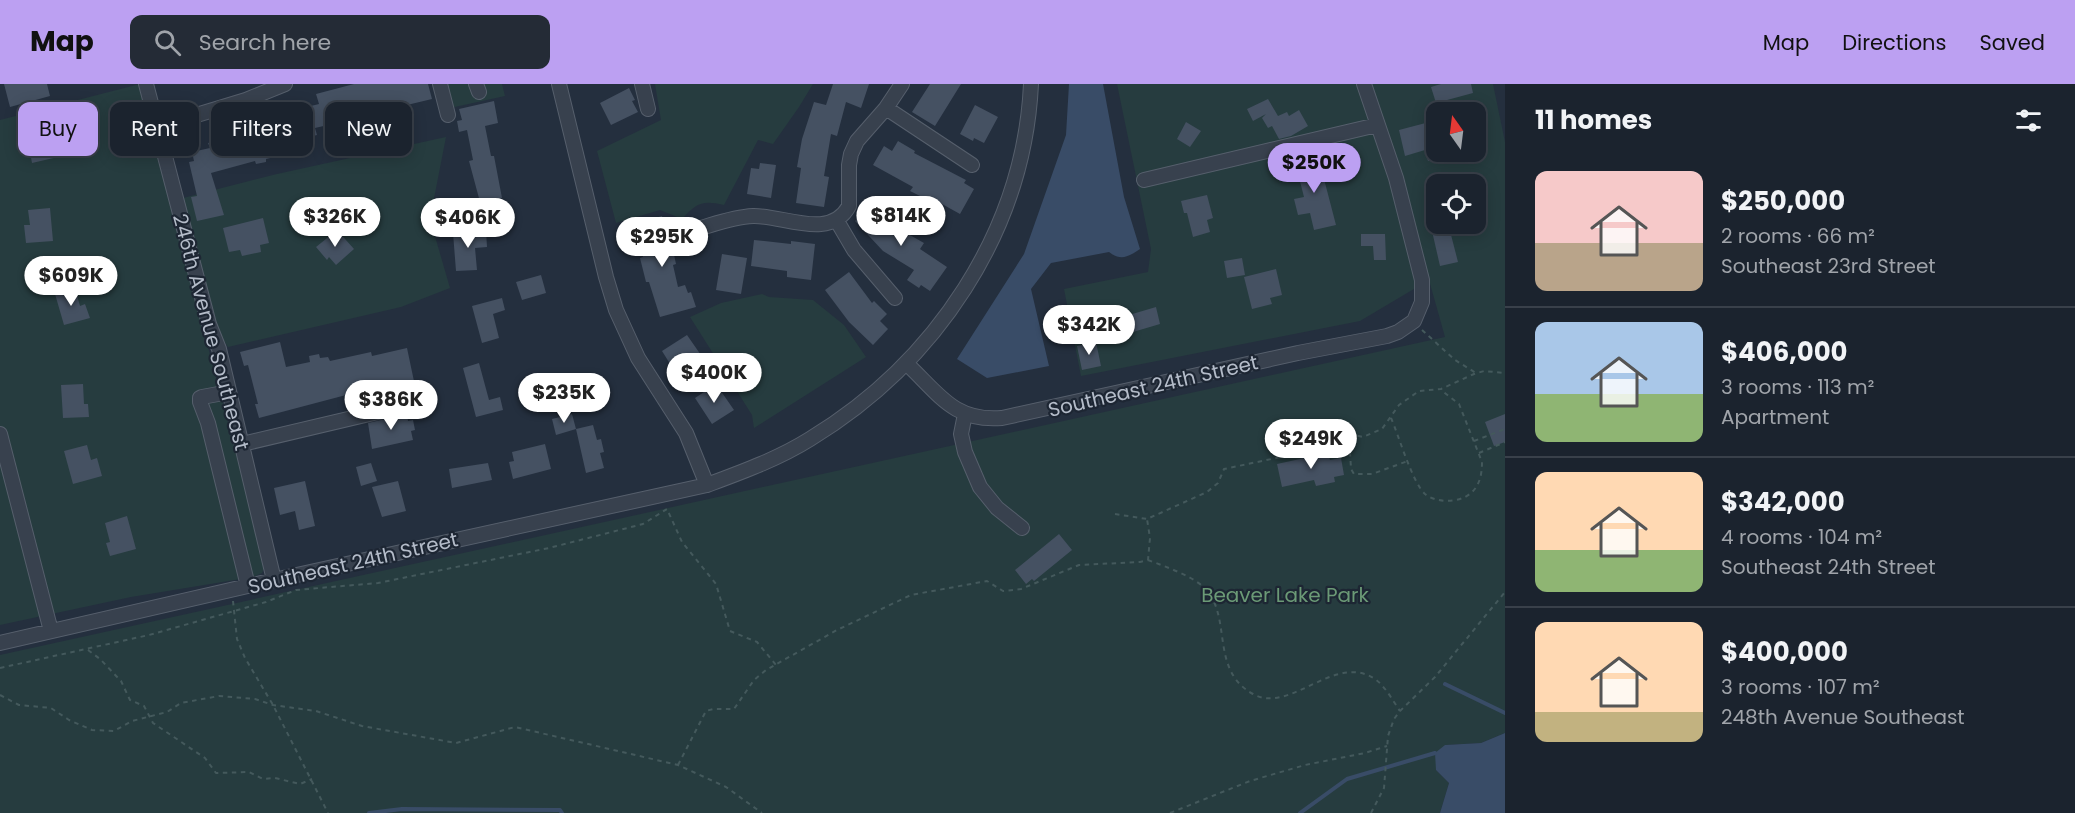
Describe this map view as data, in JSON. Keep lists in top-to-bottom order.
{
  "streets": {
    "street": ["246th Avenue Southeast", "Southeast 24th Street"]
  },
  "crossings": [
    ["246th Avenue Southeast", "Southeast 24th Street"]
  ],
  "parks": ["Beaver Lake Park"],
  "north": "top",
  "page": {
    "header": "Map",
    "search": "Search here",
    "nav": ["Map", "Directions", "Saved"],
    "heading": "11 homes",
    "chip": [
      "Buy",
      "Rent",
      "Filters",
      "New"
    ],
    "price": [
      "$250K",
      "$814K",
      "$326K",
      "$406K",
      "$295K",
      "$609K",
      "$342K",
      "$400K",
      "$235K",
      "$386K",
      "$249K"
    ],
    "list": [
      {
        "name": "$250,000",
        "note": "2 rooms · 66 m² · Southeast 23rd Street"
      },
      {
        "name": "$406,000",
        "note": "3 rooms · 113 m² · Apartment"
      },
      {
        "name": "$342,000",
        "note": "4 rooms · 104 m² · Southeast 24th Street"
      },
      {
        "name": "$400,000",
        "note": "3 rooms · 107 m² · 248th Avenue Southeast"
      }
    ]
  }
}
